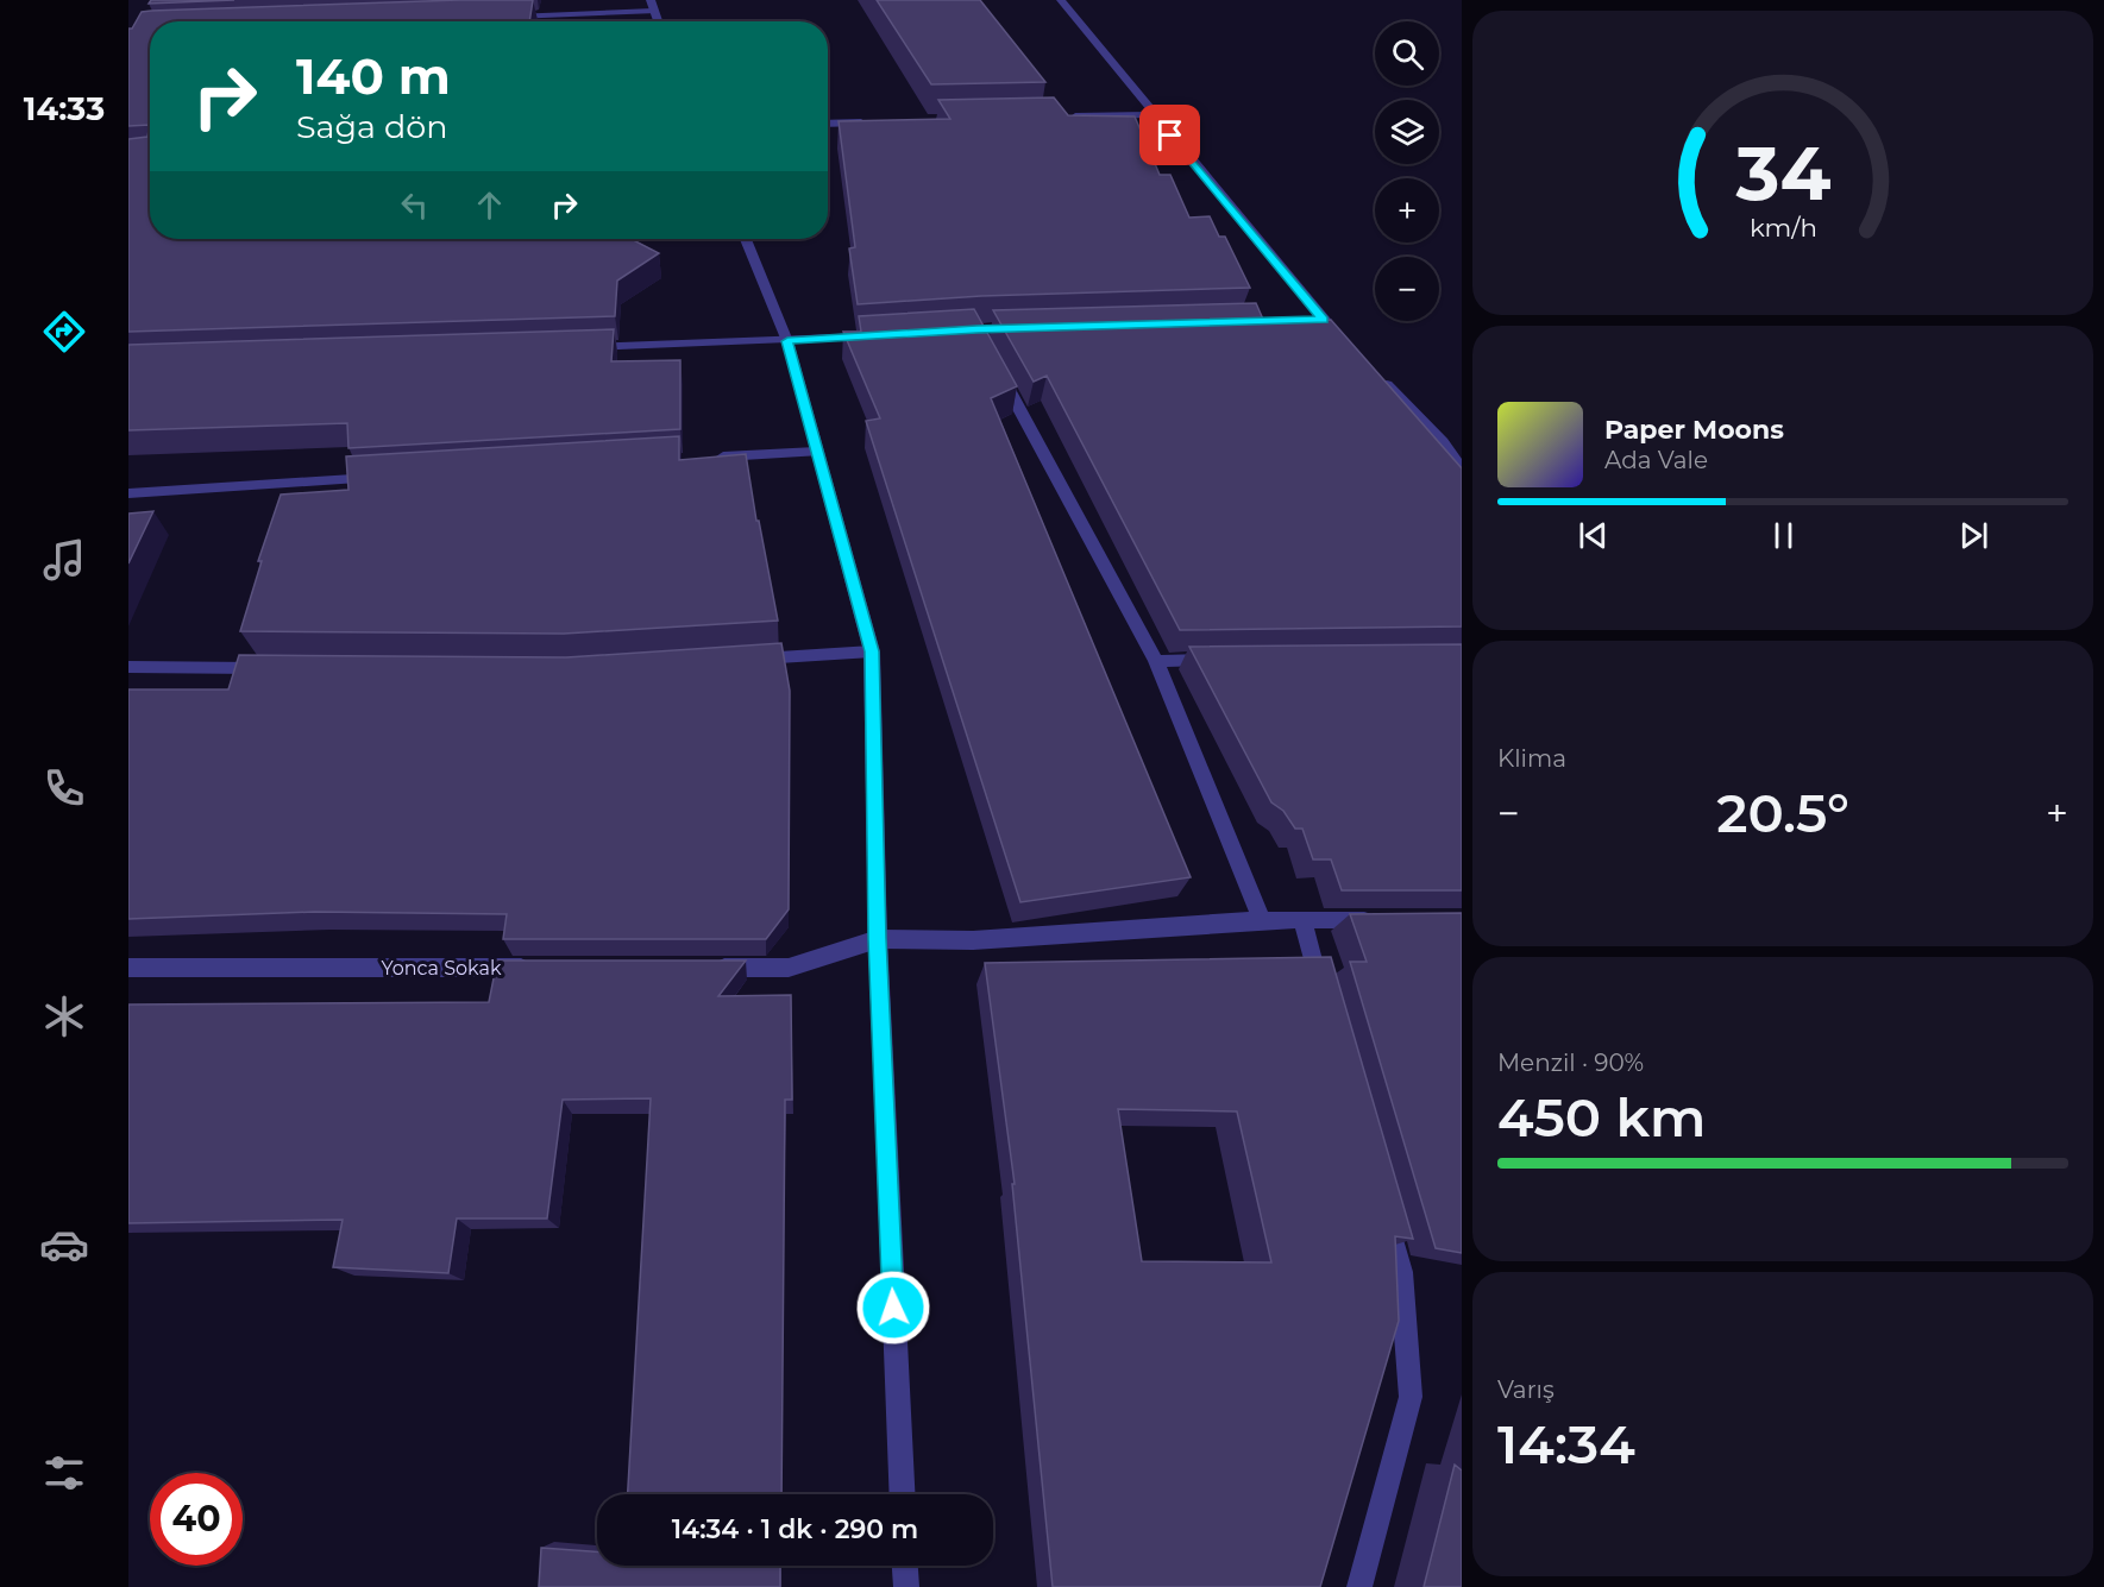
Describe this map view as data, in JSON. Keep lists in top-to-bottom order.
{
  "streets": {
    "street": ["Yonca Sokak"]
  },
  "page": {
    "tabs": "14:33",
    "map_buttons": ["+", "−"],
    "turn": ["140 m", "Sağa dön"],
    "song": ["Paper Moons", "Ada Vale"],
    "tile": [
      "Klima",
      ["Menzil · 90%", "450 km"],
      ["Varış", "14:34"]
    ],
    "heat": ["−", "20.5°", "+"],
    "limit": "40",
    "trip": "14:34 · 1 dk · 290 m",
    "gauge": ["34", "km/h"]
  }
}
